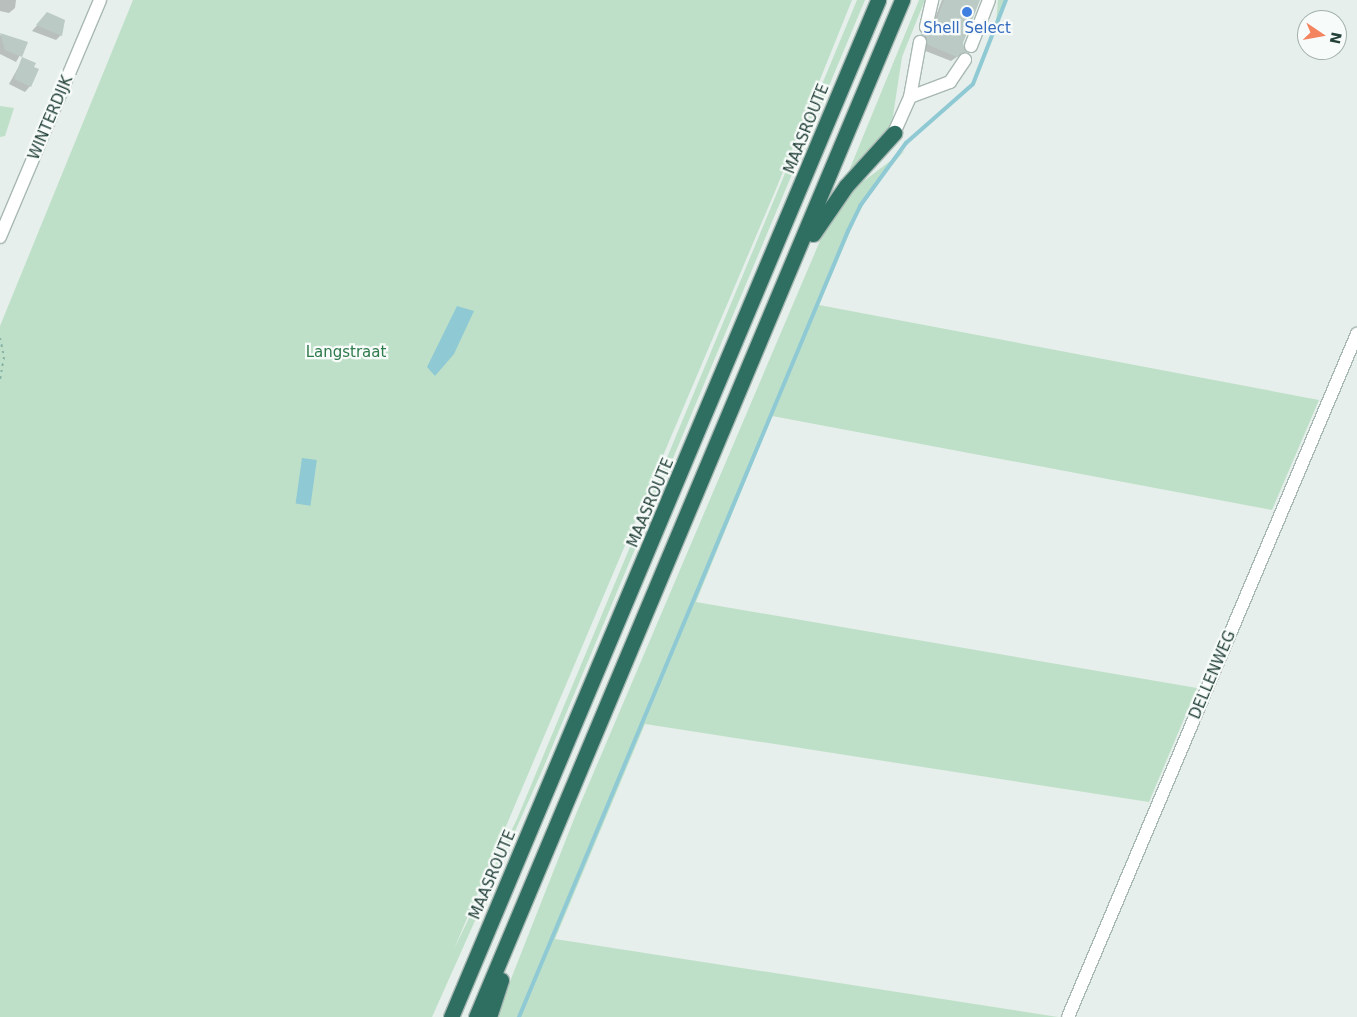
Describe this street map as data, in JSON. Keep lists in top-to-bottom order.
{
  "streets": {
    "highway": ["MAASROUTE"],
    "street": ["WINTERDIJK", "DELLENWEG"]
  },
  "parks": ["Langstraat"],
  "places": ["Shell Select"],
  "north": "right"
}
